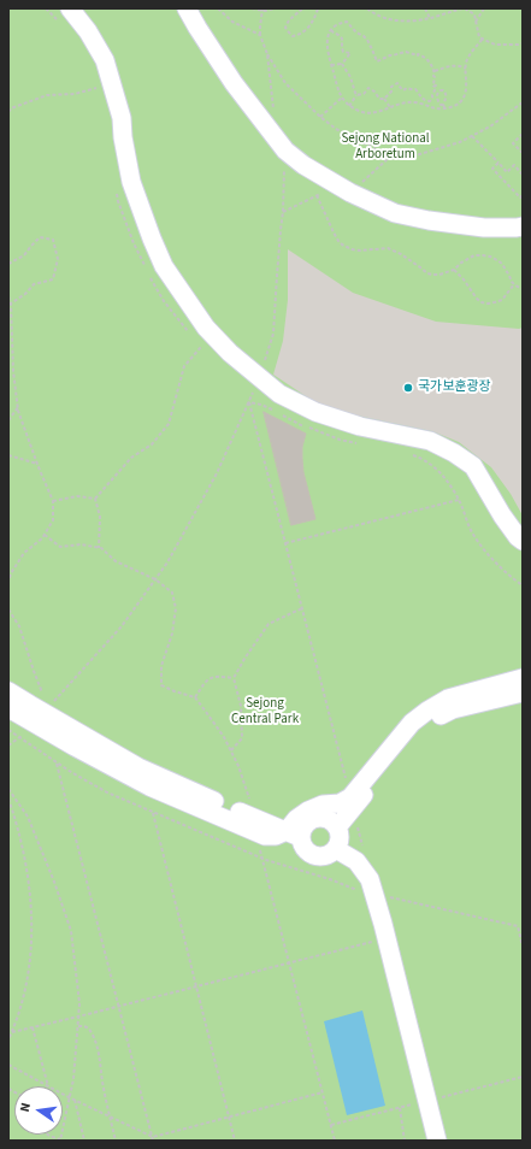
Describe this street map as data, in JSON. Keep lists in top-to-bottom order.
{
  "parks": ["Sejong National Arboretum", "Sejong Central Park"],
  "places": ["국가보훈광장"],
  "north": "left"
}
